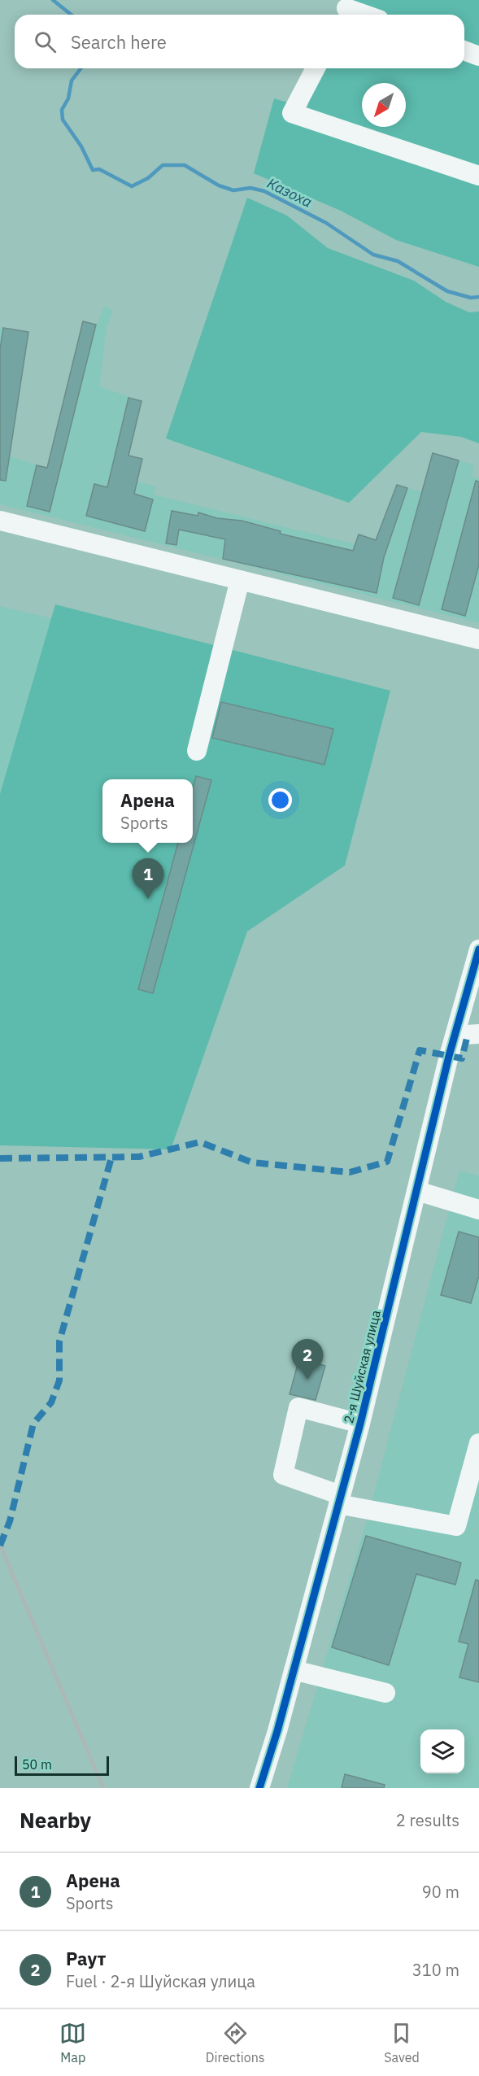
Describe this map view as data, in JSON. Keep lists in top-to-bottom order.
{
  "streets": {
    "street": ["2-я Шуйская улица"]
  },
  "water": ["Казоха"],
  "scale_bar": "50 m",
  "north": "bottom left",
  "page": {
    "search": "Search here",
    "popup": ["Арена", "Sports"],
    "pins": ["1", "2"],
    "scale": "50 m",
    "heading": ["Nearby", "2 results"],
    "list": [
      {
        "mark": "1",
        "name": "Арена",
        "note": "Sports",
        "value": "90 m"
      },
      {
        "mark": "2",
        "name": "Раут",
        "note": "Fuel · 2-я Шуйская улица",
        "value": "310 m"
      }
    ],
    "nav": ["Map", "Directions", "Saved"]
  }
}
